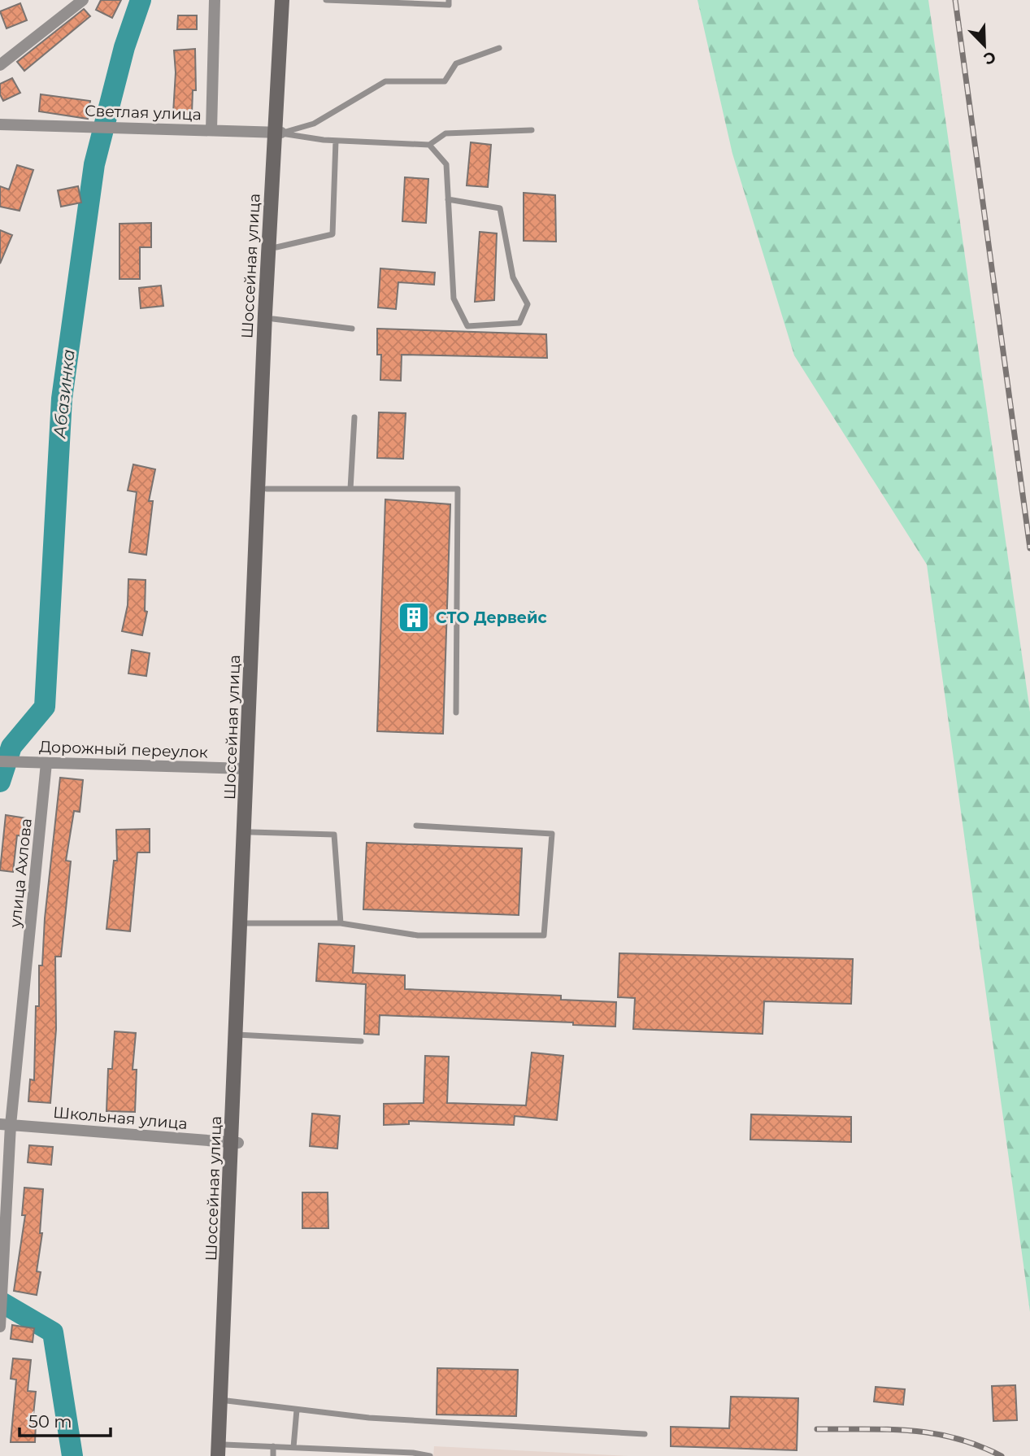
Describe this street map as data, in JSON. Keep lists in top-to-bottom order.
{
  "streets": {
    "main road": ["Шоссейная улица"],
    "street": [
      "Светлая улица",
      "Дорожный переулок",
      "улица Ахлова",
      "Школьная улица"
    ]
  },
  "crossings": [
    ["Светлая улица", "Шоссейная улица"],
    ["Шоссейная улица", "Дорожный переулок"],
    ["Шоссейная улица", "Школьная улица"],
    ["Дорожный переулок", "улица Ахлова"],
    ["улица Ахлова", "Школьная улица"]
  ],
  "water": ["Абазинка"],
  "places": {
    "building": ["СТО Дервейс"]
  },
  "scale_bar": "50 m",
  "north": "bottom right"
}
